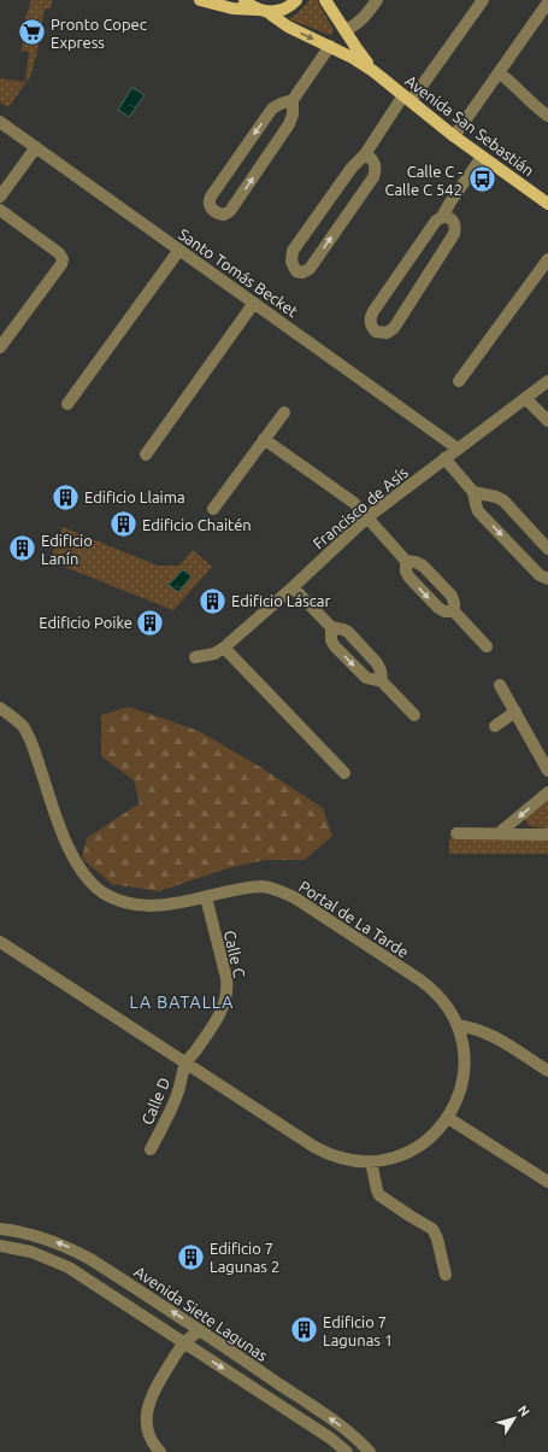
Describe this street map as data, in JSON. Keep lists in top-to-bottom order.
{
  "streets": {
    "main road": ["Avenida San Sebastián"],
    "street": [
      "Santo Tomás Becket",
      "Francisco de Asís",
      "Portal de La Tarde",
      "Calle C",
      "Calle D",
      "Avenida Siete Lagunas"
    ]
  },
  "crossings": [
    ["Santo Tomás Becket", "Francisco de Asís"],
    ["Portal de La Tarde", "Calle C"],
    ["Portal de La Tarde", "Calle D"],
    ["Calle C", "Calle D"]
  ],
  "districts": ["LA BATALLA"],
  "places": {
    "supermarket": ["Pronto Copec Express"],
    "bus stop": ["Calle C - Calle C 542"],
    "building": [
      "Edificio Llaima",
      "Edificio Chaitén",
      "Edificio Lanín",
      "Edificio Láscar",
      "Edificio Poike",
      "Edificio 7 Lagunas 2",
      "Edificio 7 Lagunas 1"
    ]
  },
  "north": "top right"
}
